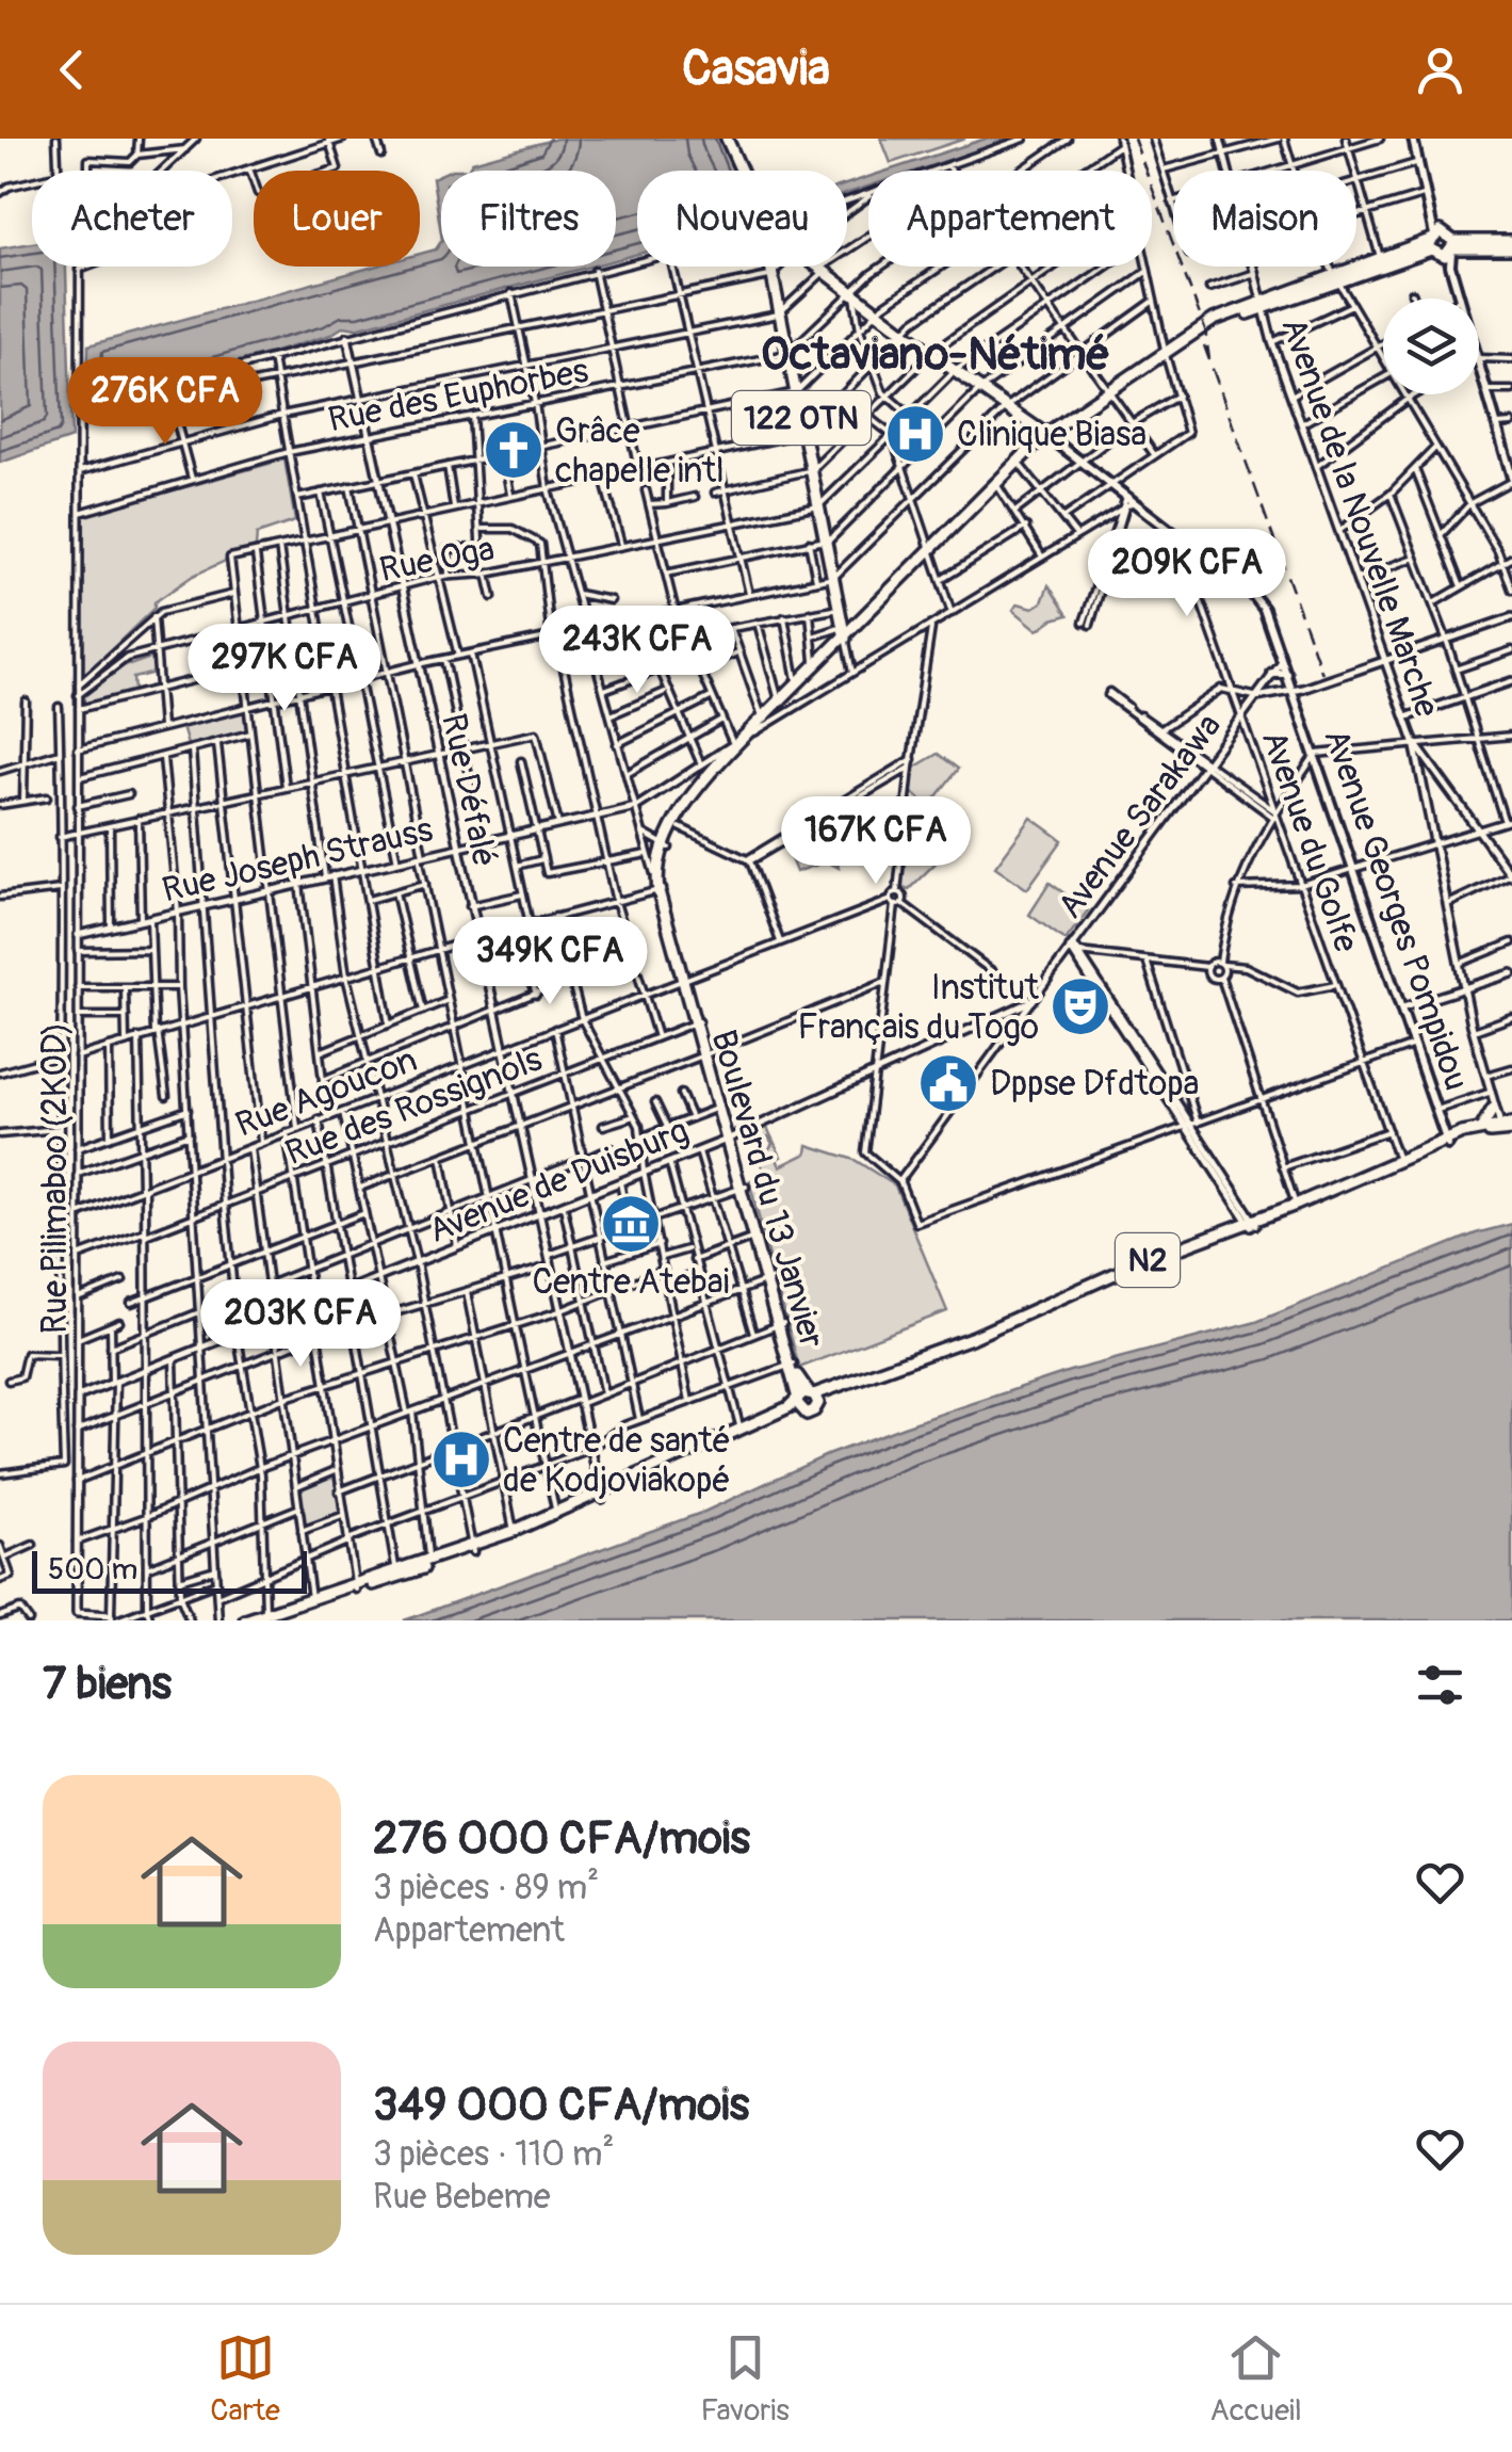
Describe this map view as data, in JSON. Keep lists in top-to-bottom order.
{
  "streets": {
    "highway": ["122 OTN", "Boulevard du 13 Janvier", "N2"],
    "main road": ["Avenue Georges Pompidou"],
    "street": [
      "Rue des Euphorbes",
      "Avenue de la Nouvelle Marche",
      "Rue Oga",
      "Rue Défalé",
      "Avenue Sarakawa",
      "Avenue du Golfe",
      "Rue Joseph Strauss",
      "Rue Agoucon",
      "Rue des Rossignols",
      "Rue Pilimaboo (2KOD)",
      "Avenue de Duisburg"
    ]
  },
  "crossings": [
    ["Rue des Euphorbes", "122 OTN"],
    ["Rue des Euphorbes", "Rue Défalé"],
    ["Rue des Euphorbes", "Rue Pilimaboo (2KOD)"],
    ["122 OTN", "Rue Oga"],
    ["122 OTN", "Rue Joseph Strauss"],
    ["122 OTN", "Boulevard du 13 Janvier"],
    ["Avenue de la Nouvelle Marche", "Boulevard du 13 Janvier"],
    ["Rue Oga", "Rue Défalé"],
    ["Rue Oga", "Rue Pilimaboo (2KOD)"],
    ["Rue Défalé", "Rue Joseph Strauss"],
    ["Rue Défalé", "Rue Agoucon"],
    ["Rue Défalé", "Rue des Rossignols"],
    ["Rue Défalé", "Avenue de Duisburg"],
    ["Avenue Sarakawa", "Avenue du Golfe"],
    ["Avenue Sarakawa", "Avenue Georges Pompidou"],
    ["Avenue Sarakawa", "Avenue de Duisburg"],
    ["Avenue du Golfe", "Avenue Georges Pompidou"],
    ["Avenue du Golfe", "N2"],
    ["Rue Joseph Strauss", "Avenue Georges Pompidou"],
    ["Rue Joseph Strauss", "Rue Pilimaboo (2KOD)"],
    ["Rue Joseph Strauss", "Boulevard du 13 Janvier"],
    ["Avenue Georges Pompidou", "Boulevard du 13 Janvier"],
    ["Avenue Georges Pompidou", "N2"],
    ["Rue Agoucon", "Rue Pilimaboo (2KOD)"],
    ["Rue Agoucon", "Boulevard du 13 Janvier"],
    ["Rue des Rossignols", "Rue Pilimaboo (2KOD)"],
    ["Rue des Rossignols", "Boulevard du 13 Janvier"],
    ["Rue Pilimaboo (2KOD)", "Avenue de Duisburg"],
    ["Avenue de Duisburg", "Boulevard du 13 Janvier"],
    ["Boulevard du 13 Janvier", "N2"]
  ],
  "districts": ["Octaviano-Nétimé"],
  "places": {
    "hospital": ["Clinique Biasa", "Centre de santé de Kodjoviakopé"],
    "church": ["Grâce chapelle intl"],
    "theatre": ["Institut Français du Togo"],
    "public building": ["Dppse Dfdtopa"],
    "museum": ["Centre Atebai"]
  },
  "scale_bar": "500 m",
  "page": {
    "header": "Casavia",
    "chip": [
      "Acheter",
      "Louer",
      "Filtres",
      "Nouveau",
      "Appartement",
      "Maison"
    ],
    "price": [
      "276K CFA",
      "209K CFA",
      "243K CFA",
      "297K CFA",
      "167K CFA",
      "349K CFA",
      "203K CFA"
    ],
    "scale": "500 m",
    "heading": "7 biens",
    "list": [
      {
        "name": "276 000 CFA/mois",
        "note": "3 pièces · 89 m² · Appartement"
      },
      {
        "name": "349 000 CFA/mois",
        "note": "3 pièces · 110 m² · Rue Bebeme"
      }
    ],
    "tabs": ["Carte", "Favoris", "Accueil"]
  }
}
